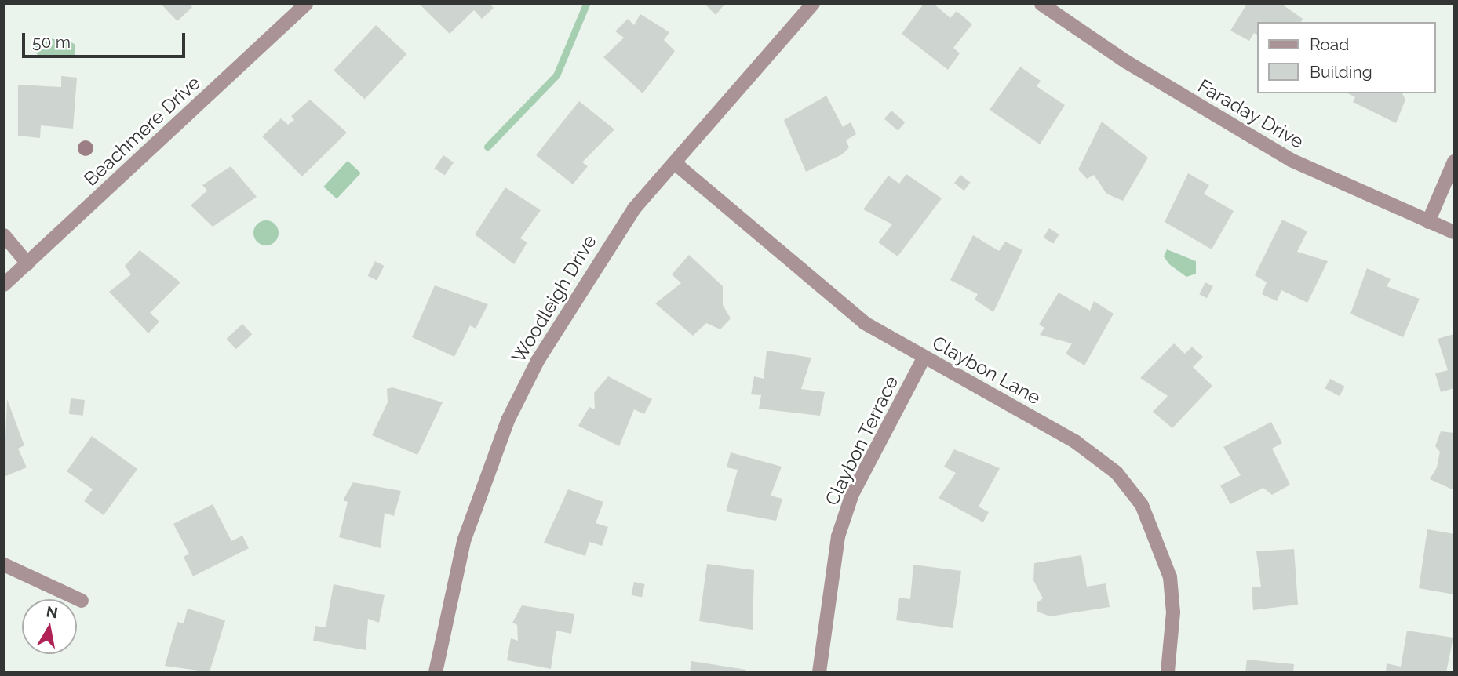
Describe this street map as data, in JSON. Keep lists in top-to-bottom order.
{
  "streets": {
    "street": [
      "Faraday Drive",
      "Beachmere Drive",
      "Woodleigh Drive",
      "Claybon Lane",
      "Claybon Terrace"
    ]
  },
  "crossings": [
    ["Woodleigh Drive", "Claybon Lane"],
    ["Claybon Lane", "Claybon Terrace"]
  ],
  "legend": ["Road", "Building"],
  "scale_bar": "50 m",
  "north": "top"
}
